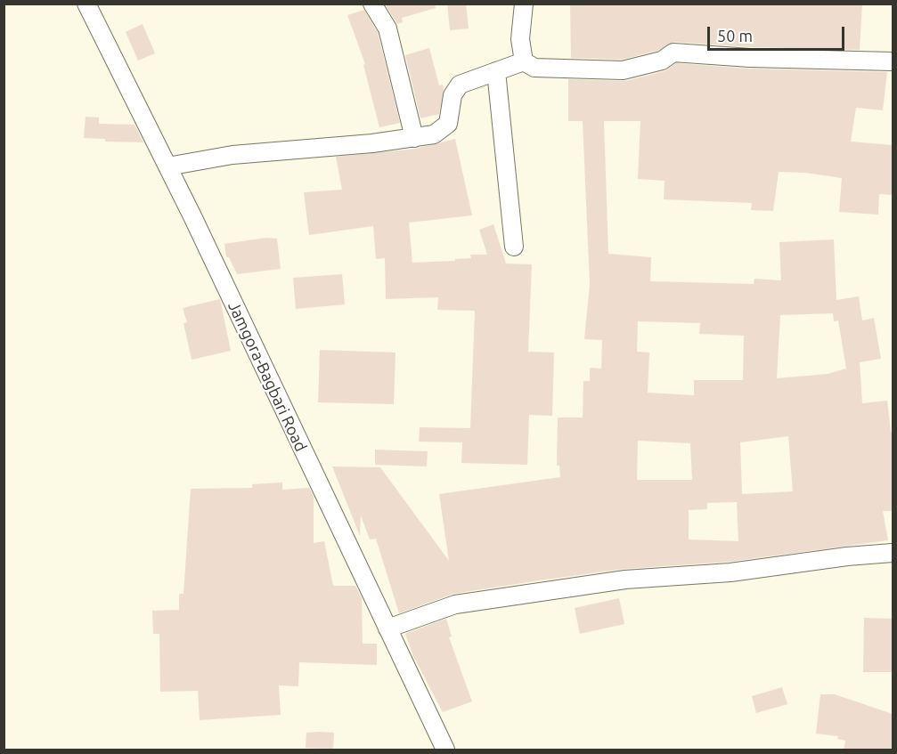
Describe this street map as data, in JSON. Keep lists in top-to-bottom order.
{
  "streets": {
    "street": ["Jamgora-Bagbari Road"]
  },
  "scale_bar": "50 m"
}
